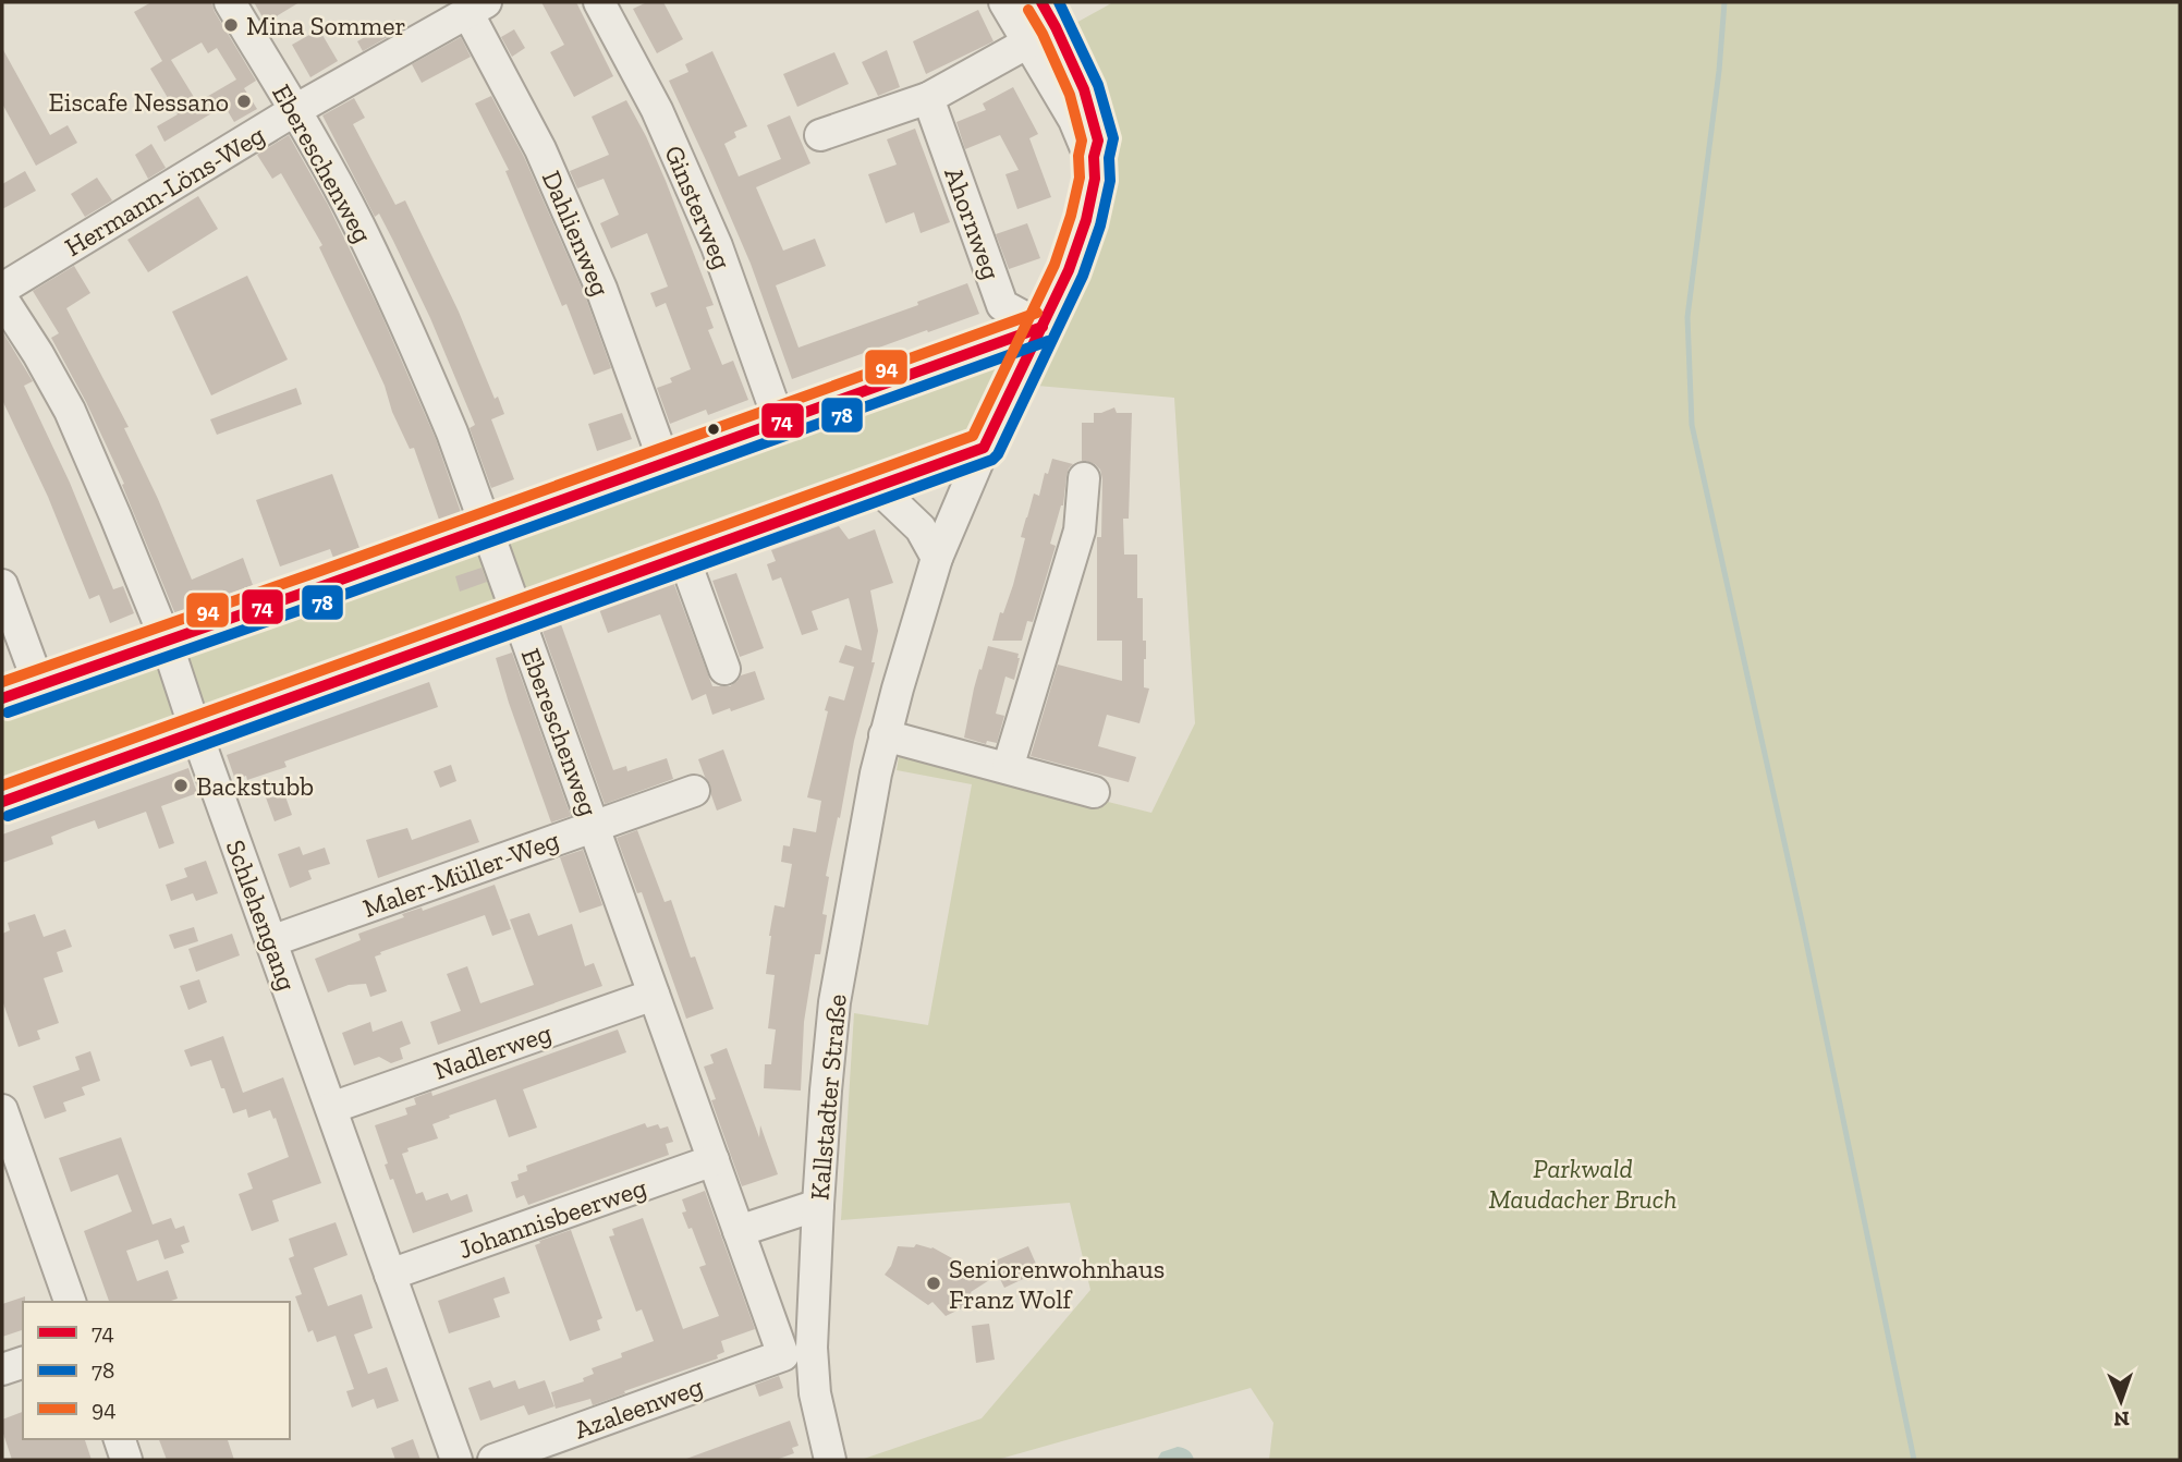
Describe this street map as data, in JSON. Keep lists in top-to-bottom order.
{
  "streets": {
    "street": [
      "Ebereschenweg",
      "Hermann-Löns-Weg",
      "Ginsterweg",
      "Ahornweg",
      "Dahlienweg",
      "Maler-Müller-Weg",
      "Schlehengang",
      "Nadlerweg",
      "Kallstadter Straße",
      "Johannisbeerweg",
      "Azaleenweg"
    ]
  },
  "crossings": [
    ["Ebereschenweg", "Hermann-Löns-Weg"],
    ["Ebereschenweg", "Maler-Müller-Weg"],
    ["Ebereschenweg", "Nadlerweg"],
    ["Ebereschenweg", "Johannisbeerweg"],
    ["Ebereschenweg", "Azaleenweg"],
    ["Hermann-Löns-Weg", "Dahlienweg"],
    ["Ahornweg", "Kallstadter Straße"],
    ["Maler-Müller-Weg", "Schlehengang"],
    ["Schlehengang", "Nadlerweg"],
    ["Schlehengang", "Johannisbeerweg"]
  ],
  "parks": ["Parkwald Maudacher Bruch"],
  "places": [
    "Mina Sommer",
    "Eiscafe Nessano",
    "Backstubb",
    "Seniorenwohnhaus Franz Wolf"
  ],
  "lines": ["transit line 74", "transit line 78", "transit line 94"],
  "legend": ["74", "78", "94"],
  "north": "bottom"
}
